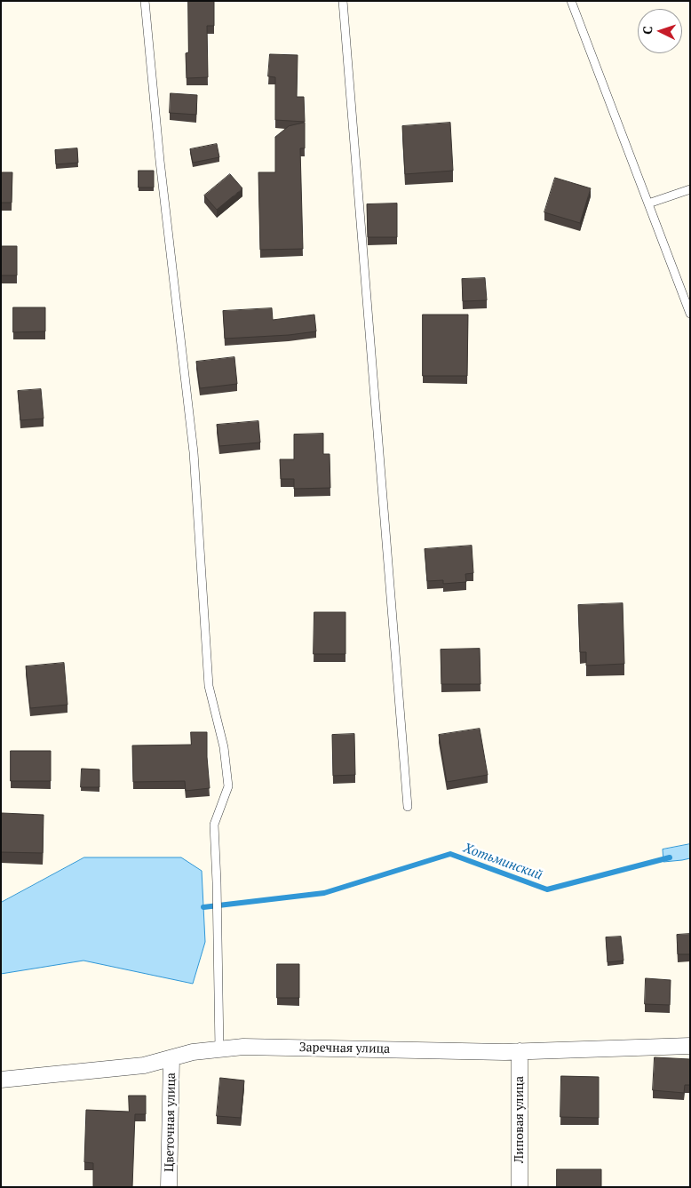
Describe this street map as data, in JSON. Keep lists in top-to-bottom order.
{
  "streets": {
    "street": ["Заречная улица", "Липовая улица", "Цветочная улица"]
  },
  "crossings": [
    ["Заречная улица", "Липовая улица"],
    ["Заречная улица", "Цветочная улица"]
  ],
  "water": ["Хотьминский"],
  "north": "left"
}
